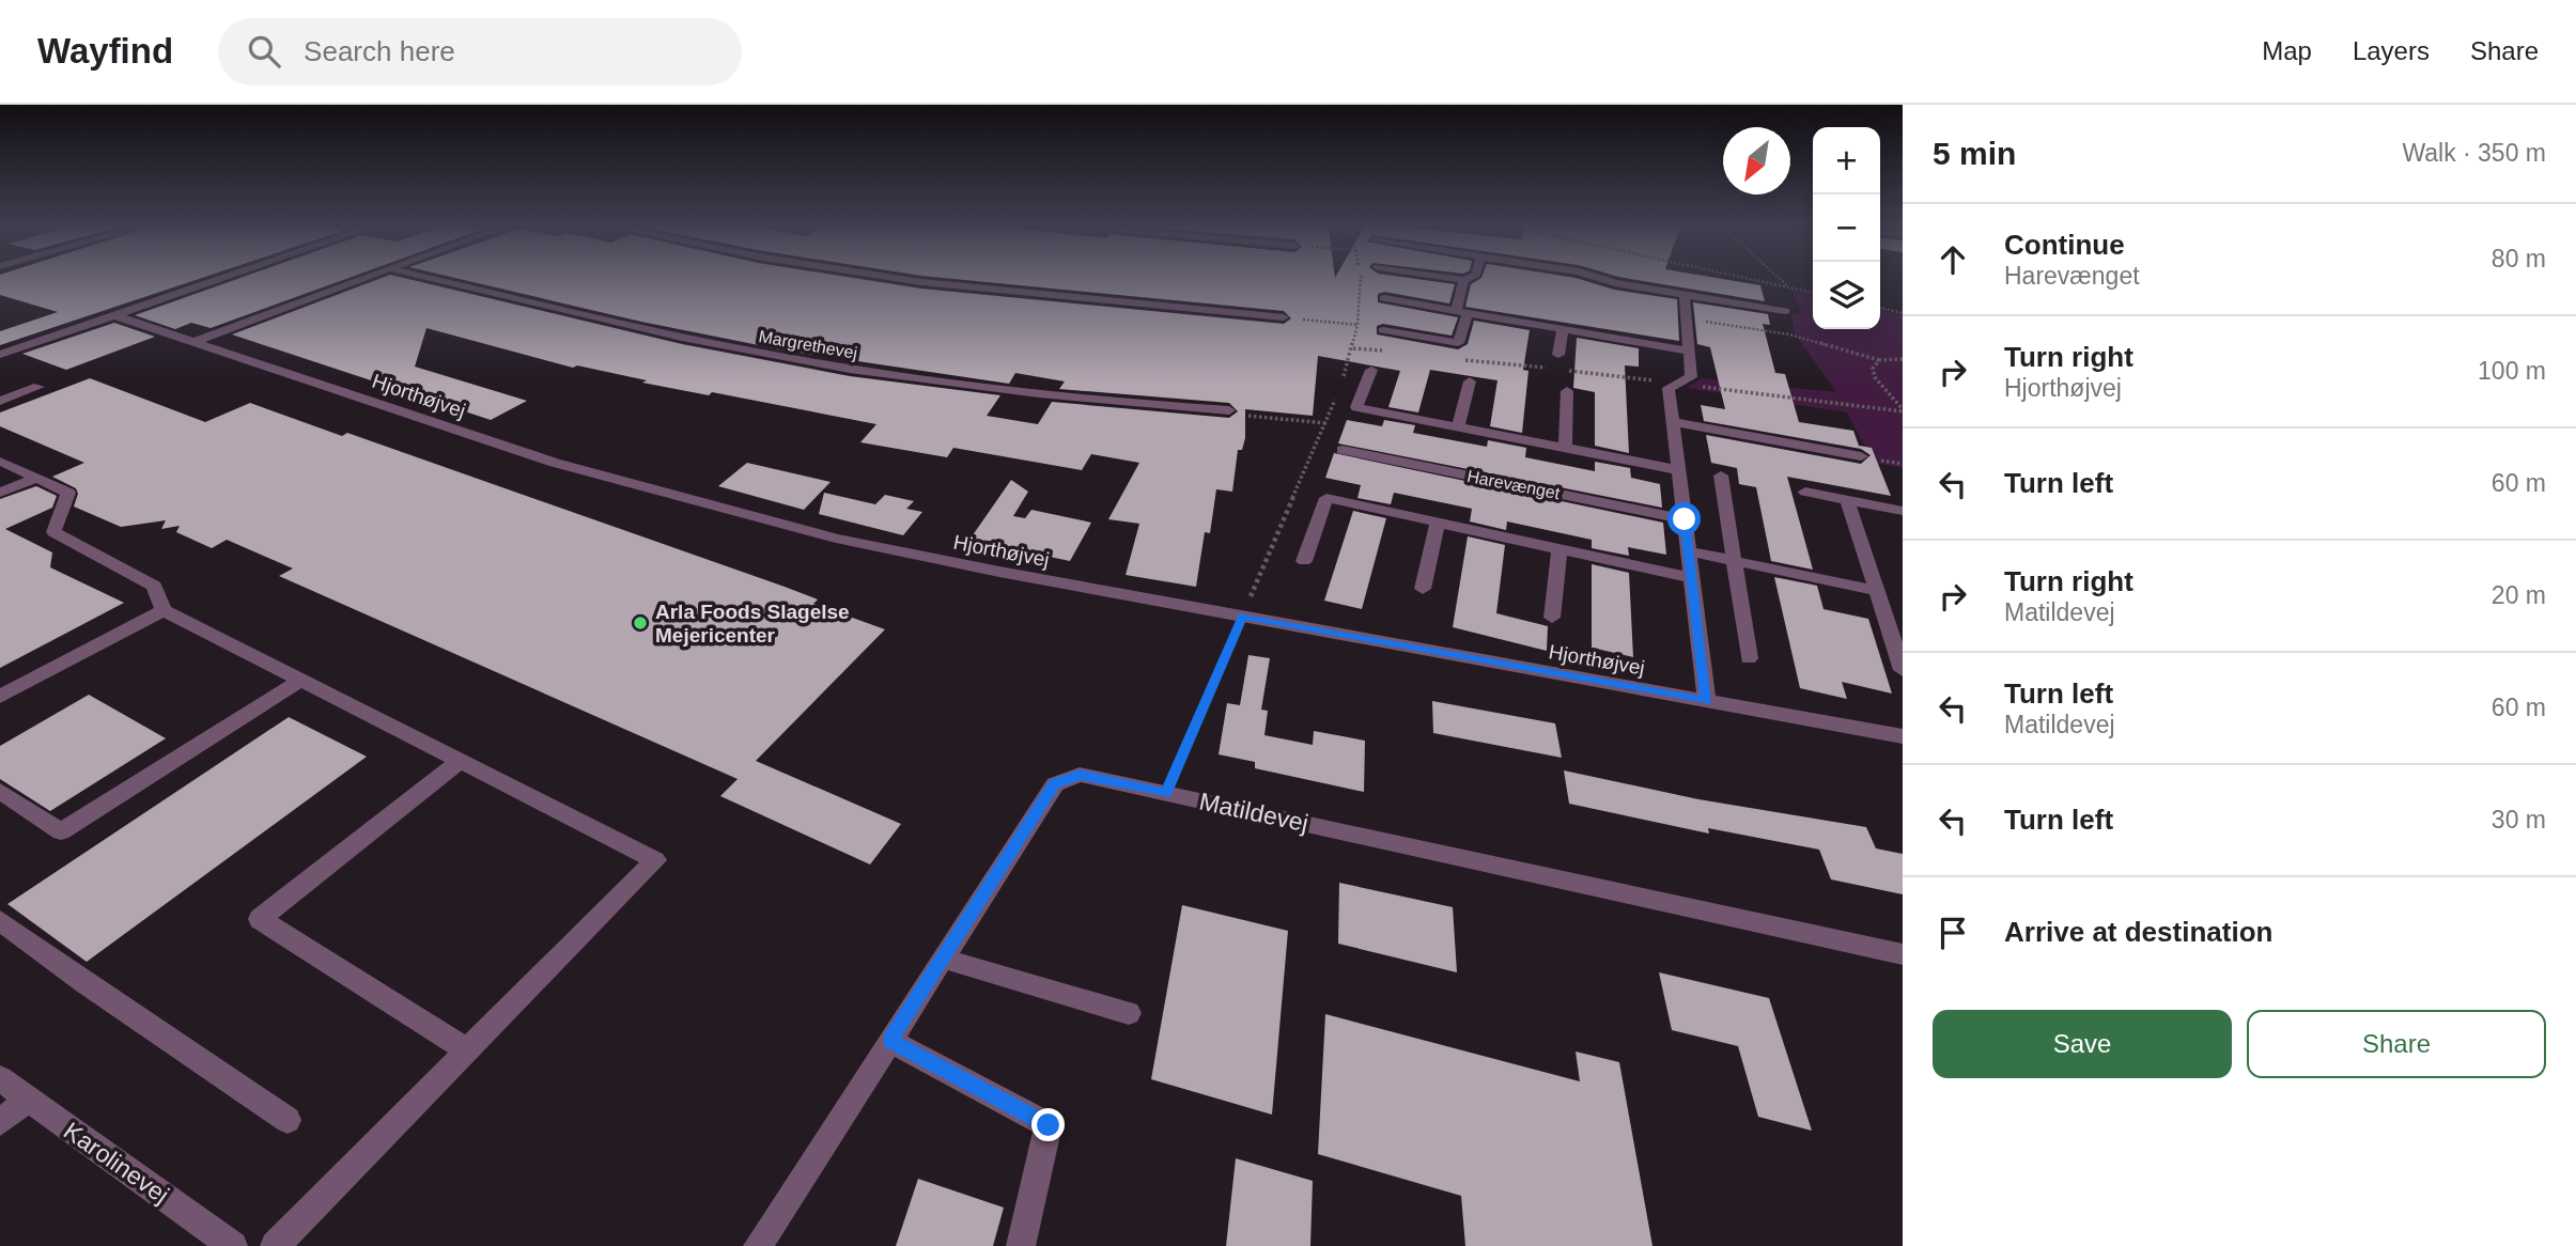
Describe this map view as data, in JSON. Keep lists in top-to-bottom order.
{
  "streets": {
    "street": [
      "Margrethevej",
      "Hjorthøjvej",
      "Harevænget",
      "Matildevej",
      "Karolinevej"
    ]
  },
  "places": ["Arla Foods Slagelse Mejericenter"],
  "north": "bottom left",
  "page": {
    "header": "Wayfind",
    "search": "Search here",
    "nav": ["Map", "Layers", "Share"],
    "heading": ["5 min", "Walk · 350 m"],
    "map_buttons": ["+", "−"],
    "list": [
      ["Continue", "Harevænget", "80 m"],
      ["Turn right", "Hjorthøjvej", "100 m"],
      ["Turn left", "60 m"],
      ["Turn right", "Matildevej", "20 m"],
      ["Turn left", "Matildevej", "60 m"],
      ["Turn left", "30 m"],
      "Arrive at destination"
    ],
    "buttons": ["Save", "Share"]
  }
}
